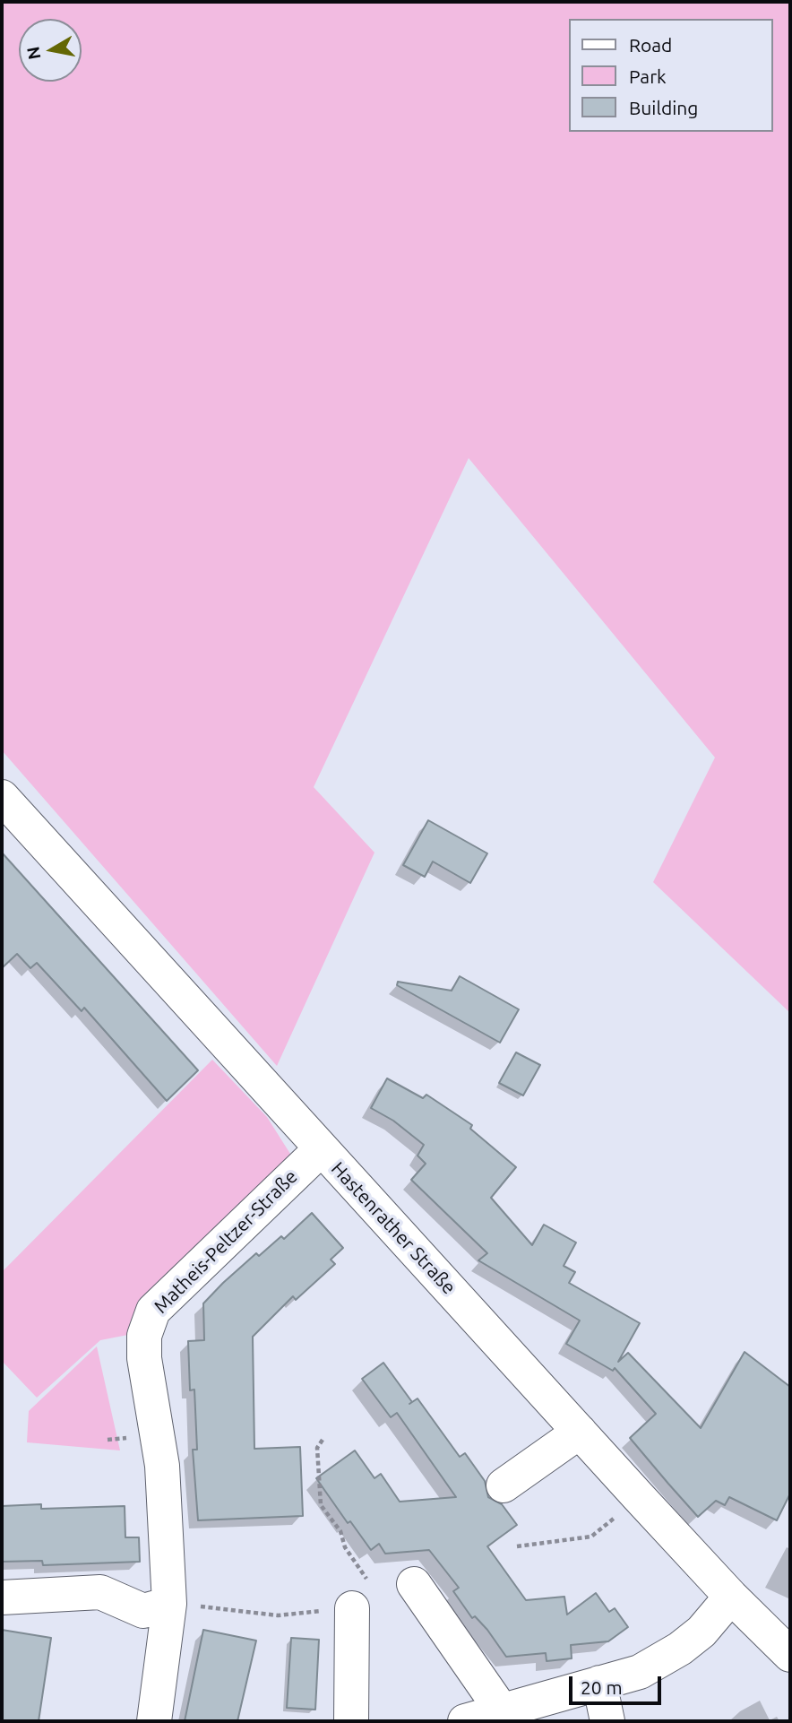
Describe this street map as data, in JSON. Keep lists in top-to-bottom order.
{
  "streets": {
    "street": ["Hastenrather Straße", "Matheis-Peltzer-Straße"]
  },
  "crossings": [
    ["Hastenrather Straße", "Matheis-Peltzer-Straße"]
  ],
  "legend": ["Road", "Park", "Building"],
  "scale_bar": "20 m",
  "north": "left"
}
